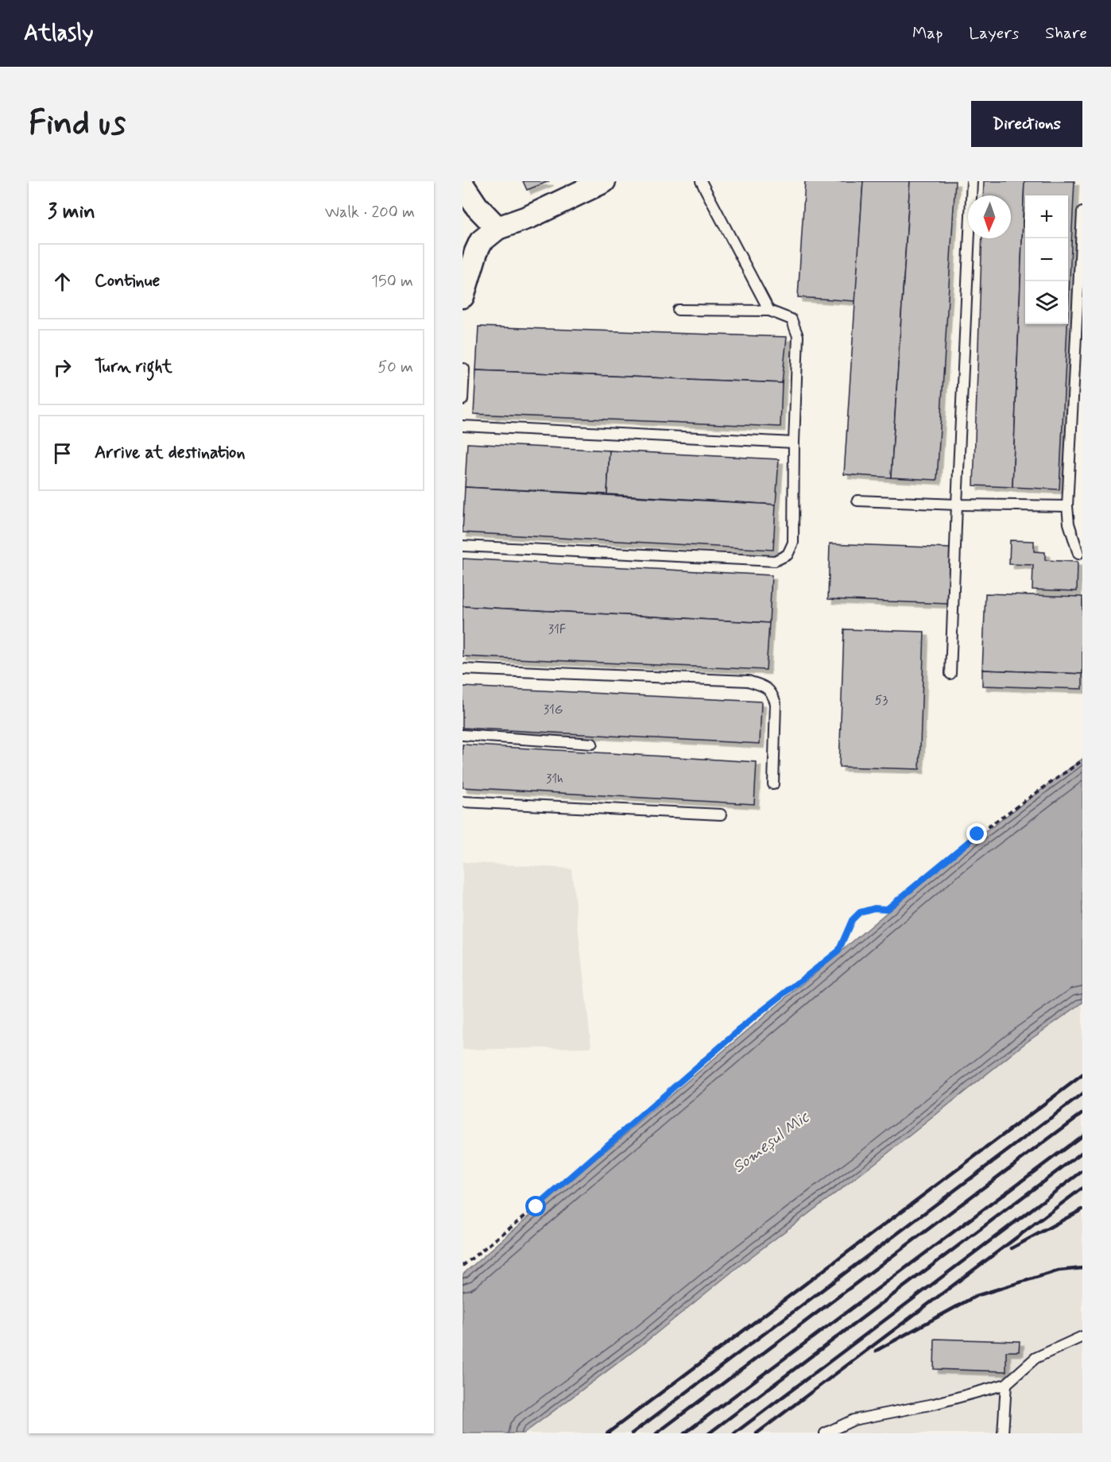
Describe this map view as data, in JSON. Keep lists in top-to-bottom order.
{
  "water": ["Someșul Mic"],
  "house_numbers": [
    "31F",
    "53",
    "31G",
    "31h"
  ],
  "north": "bottom",
  "page": {
    "header": "Atlasly",
    "nav": ["Map", "Layers", "Share"],
    "buttons": "Directions",
    "title": "Find us",
    "heading": ["3 min", "Walk · 200 m"],
    "map_buttons": ["+", "−"],
    "list": [
      ["Continue", "150 m"],
      ["Turn right", "50 m"],
      "Arrive at destination"
    ]
  }
}
